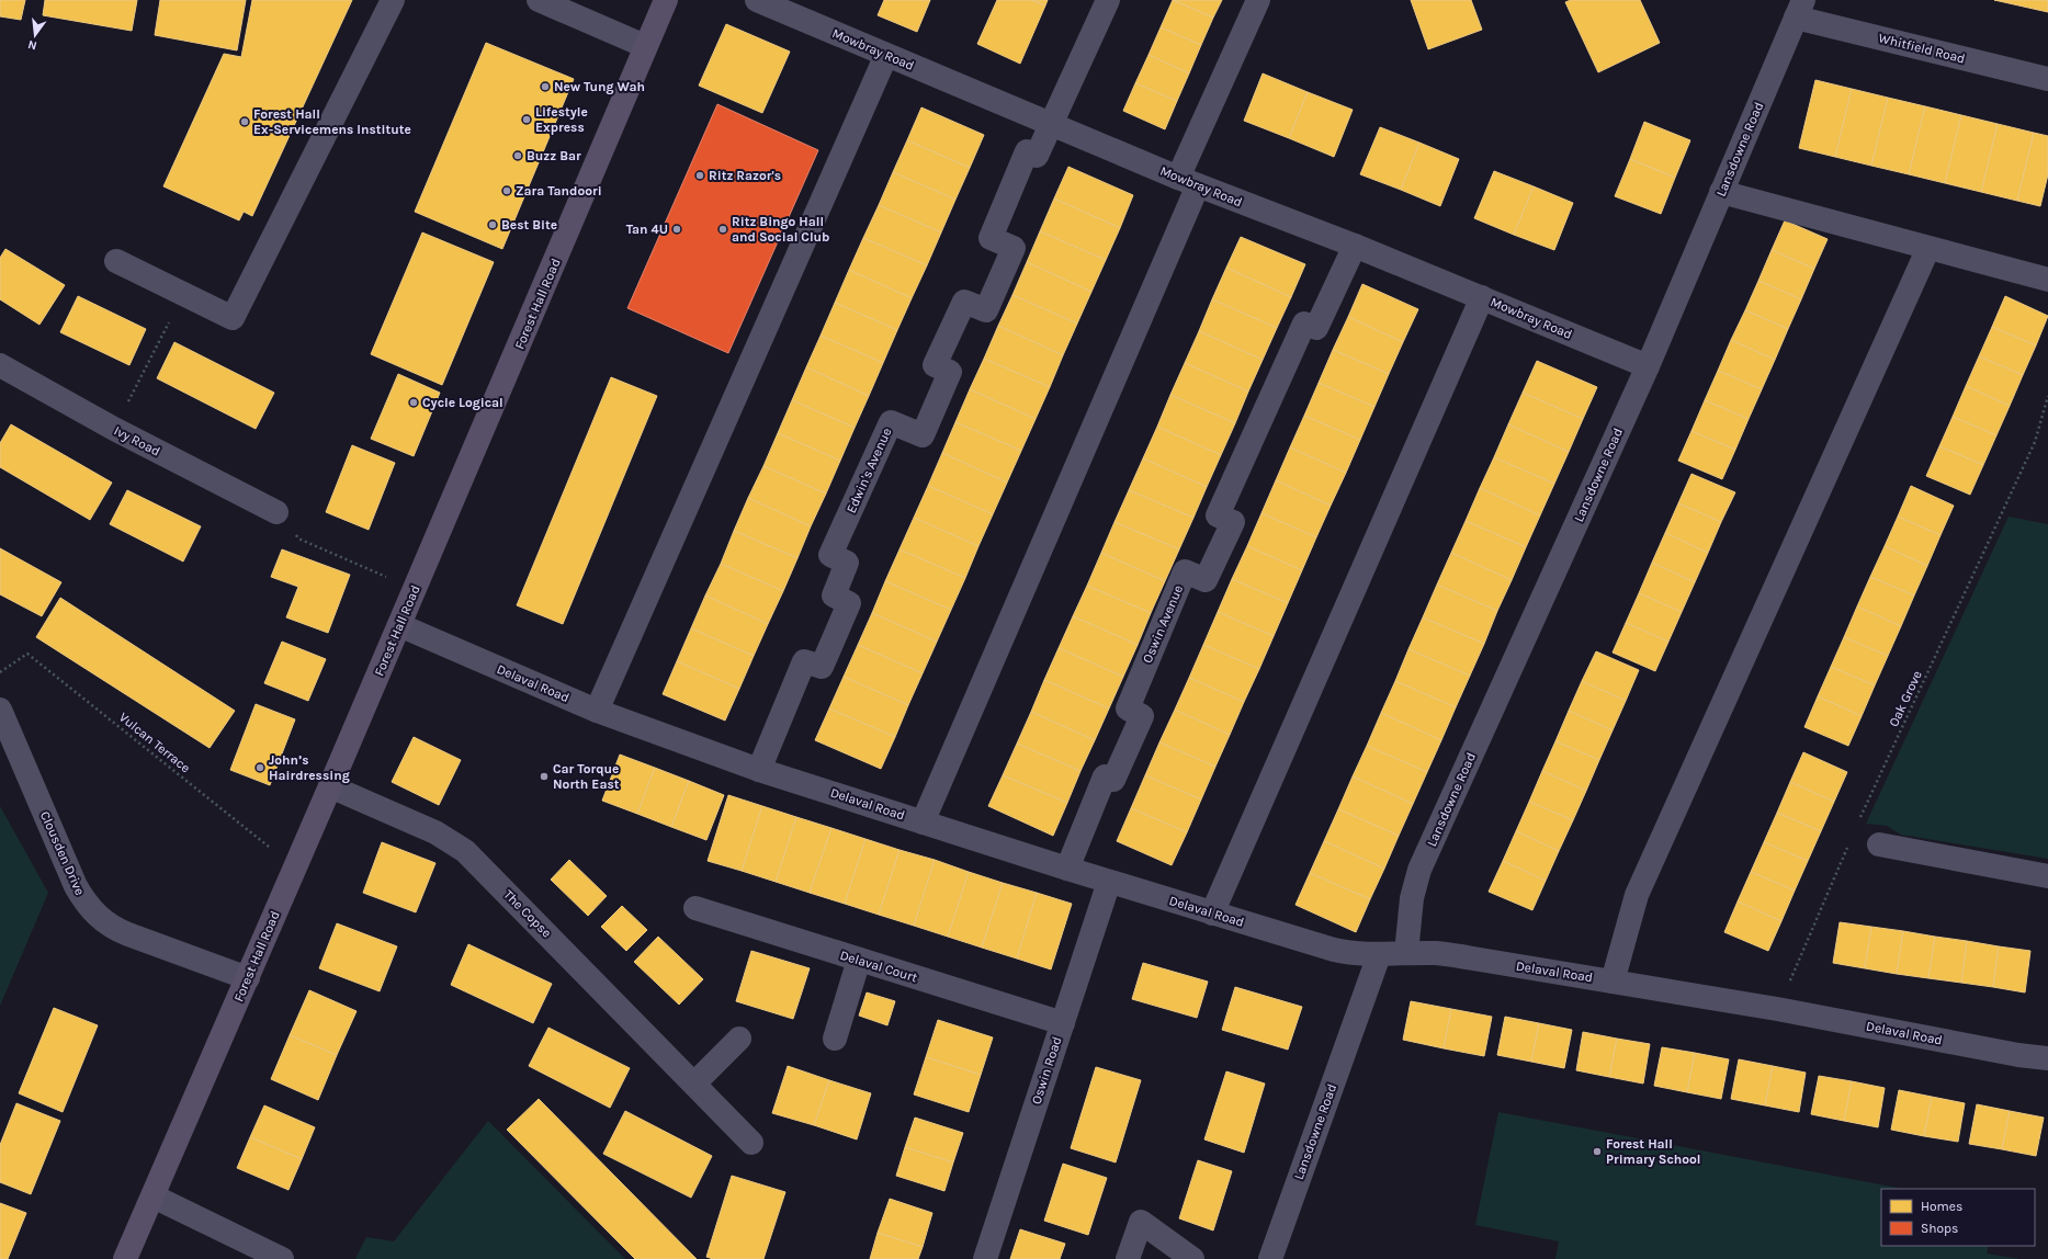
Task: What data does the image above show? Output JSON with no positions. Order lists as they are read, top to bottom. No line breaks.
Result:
{"streets":{"main road":["Forest Hall Road"],"street":["Whitfield Road","Mowbray Road","Lansdowne Road","Ivy Road","Edwin's Avenue","Oswin Avenue","Delaval Road","Clousden Drive","The Copse","Delaval Court","Oswin Road"],"path":["Oak Grove","Vulcan Terrace"]},"crossings":[["Whitfield Road","Lansdowne Road"],["Mowbray Road","Lansdowne Road"],["Mowbray Road","Edwin's Avenue"],["Mowbray Road","Oswin Avenue"],["Lansdowne Road","Delaval Road"],["Forest Hall Road","Delaval Road"],["Forest Hall Road","Vulcan Terrace"],["Forest Hall Road","Clousden Drive"],["Forest Hall Road","The Copse"],["Edwin's Avenue","Delaval Road"],["Oswin Avenue","Delaval Road"],["Delaval Road","Oswin Road"],["Delaval Court","Oswin Road"]],"places":["New Tung Wah","Lifestyle Express","Forest Hall Ex-Servicemens Institute","Buzz Bar","Ritz Razor's","Zara Tandoori","Best Bite","Tan 4U","Ritz Bingo Hall and Social Club","Cycle Logical","John’s Hairdressing","Car Torque North East","Forest Hall Primary School"],"legend":["Homes","Shops"],"north":"bottom"}
